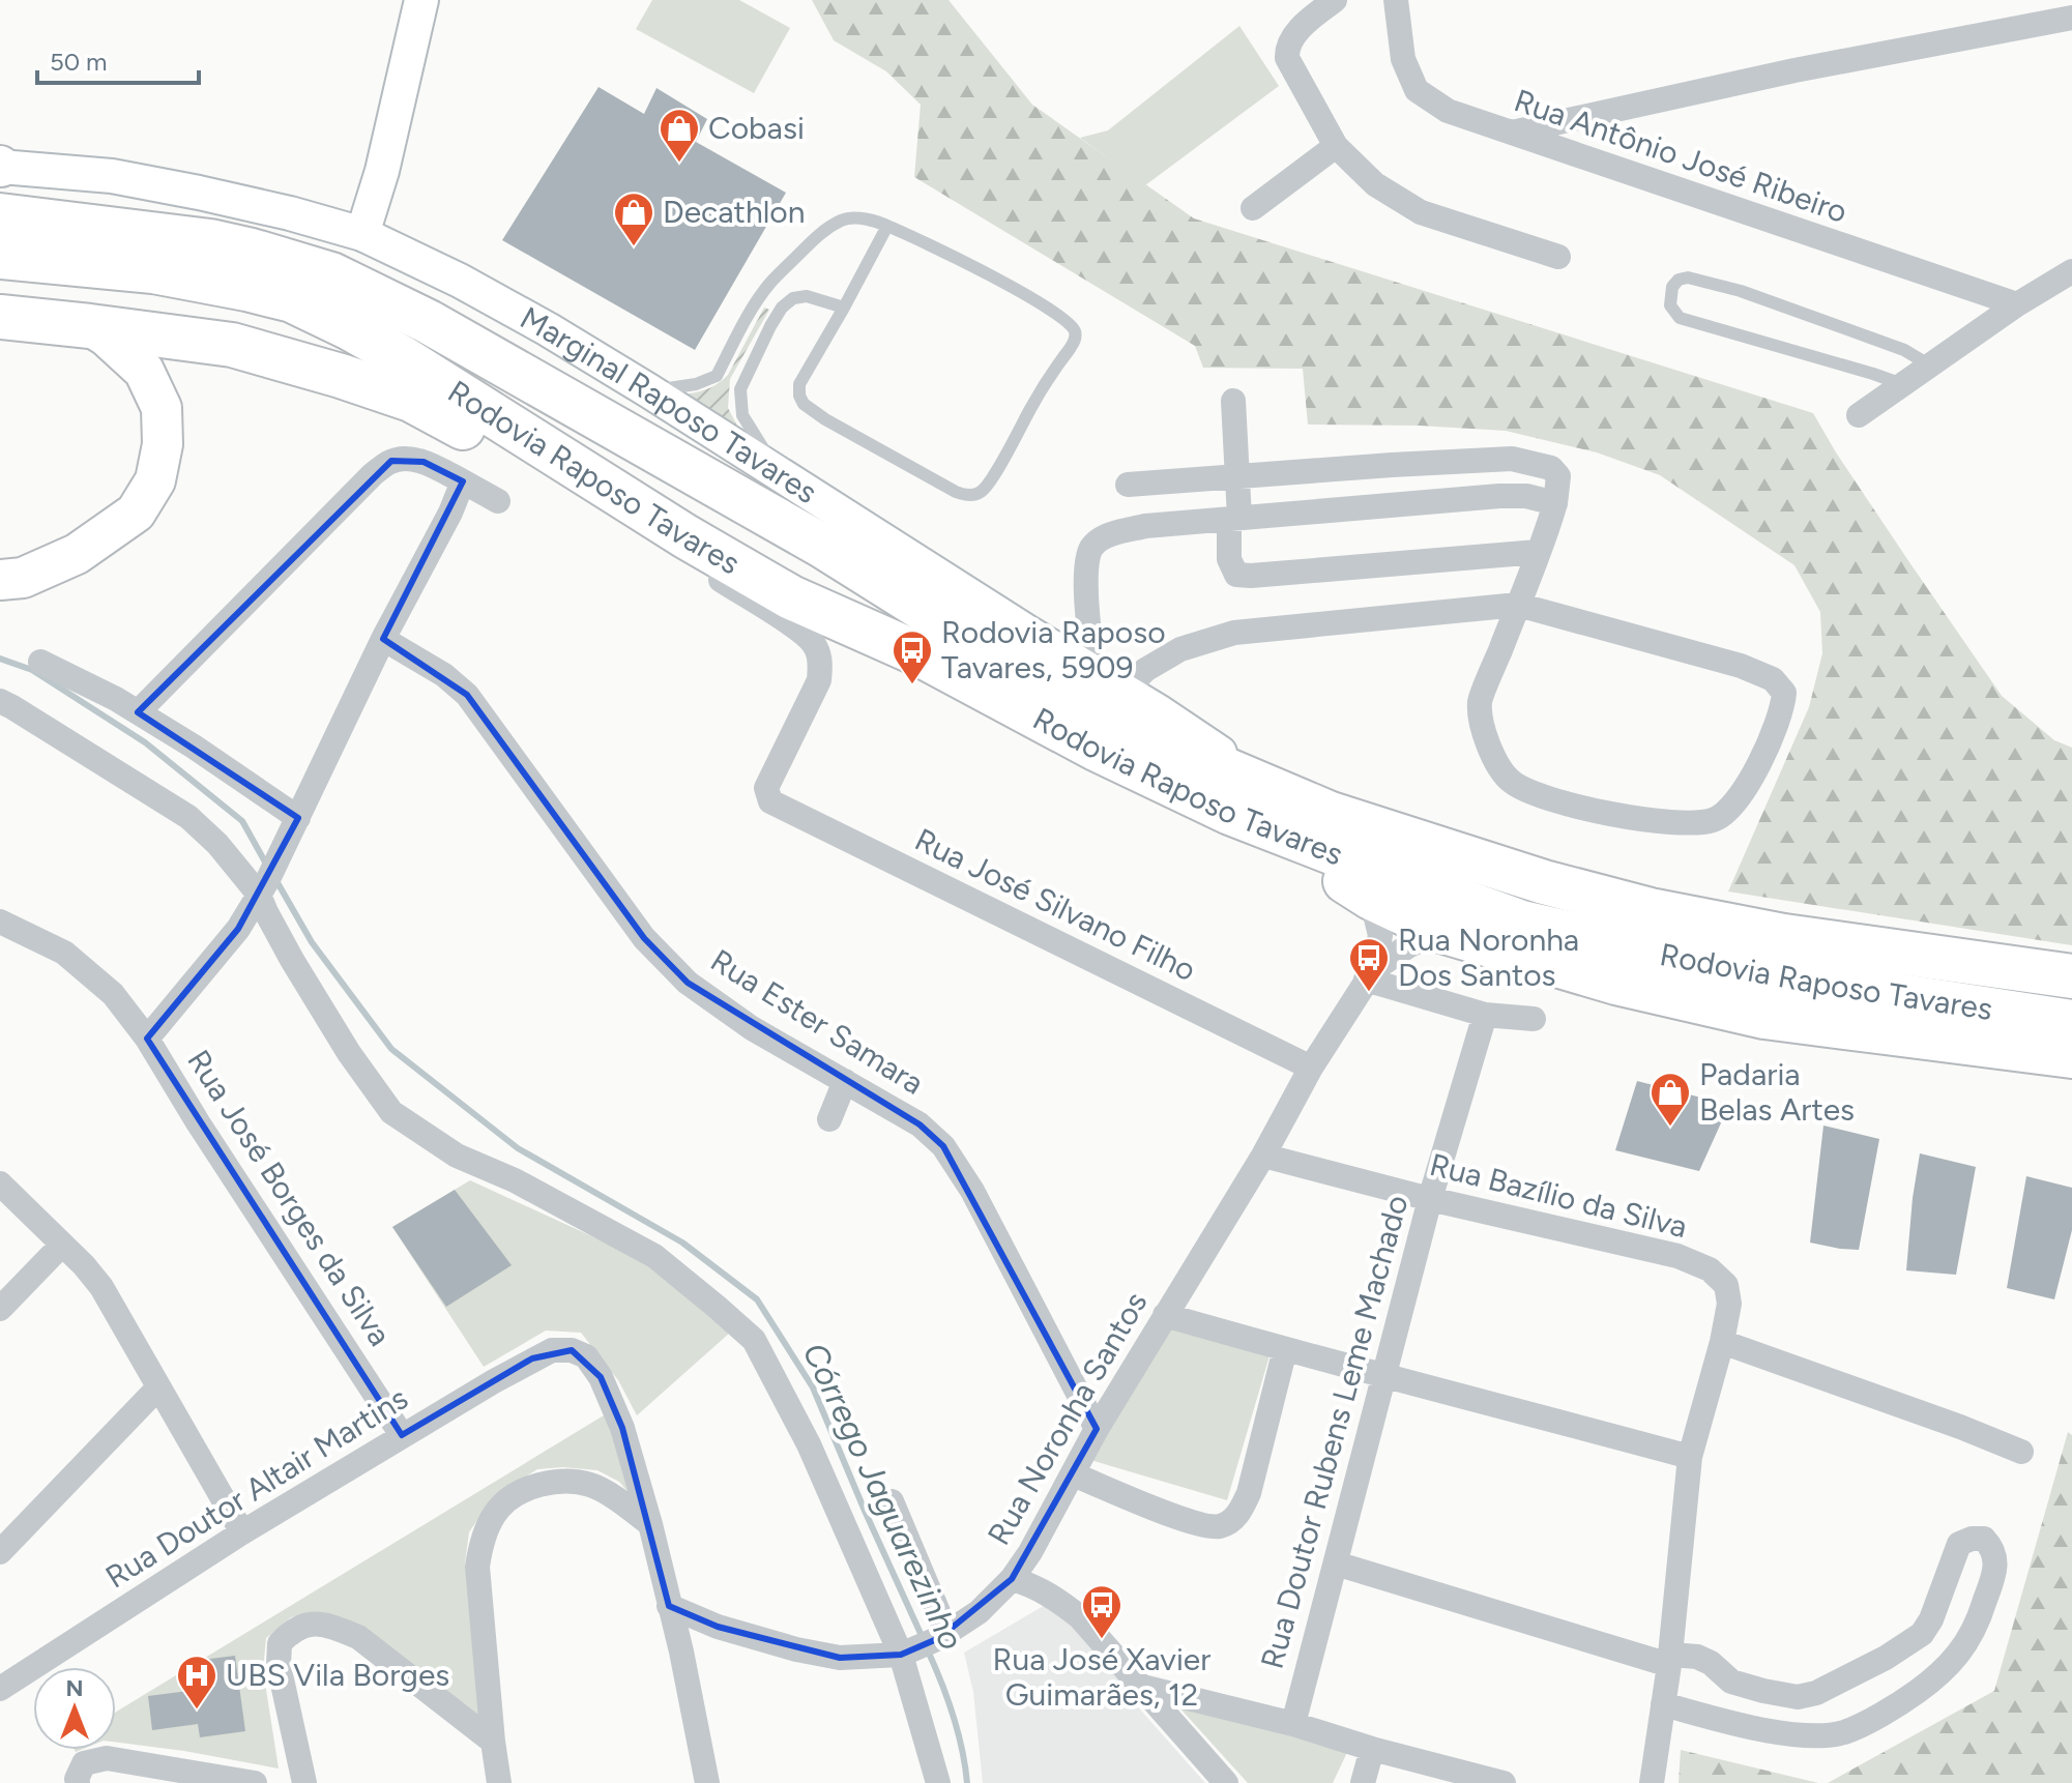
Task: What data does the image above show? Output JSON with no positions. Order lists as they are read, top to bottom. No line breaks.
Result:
{"streets":{"highway":["Rodovia Raposo Tavares"],"main road":["Marginal Raposo Tavares"],"street":["Rua Antônio José Ribeiro","Rua José Silvano Filho","Rua Ester Samara","Rua Bazílio da Silva","Rua José Borges da Silva","Rua Noronha Santos","Rua Doutor Rubens Leme Machado","Rua Doutor Altair Martins"]},"crossings":[["Marginal Raposo Tavares","Rodovia Raposo Tavares"],["Rodovia Raposo Tavares","Rua José Silvano Filho"],["Rua José Silvano Filho","Rua Noronha Santos"],["Rua Ester Samara","Rua Noronha Santos"],["Rua Bazílio da Silva","Rua Noronha Santos"],["Rua Bazílio da Silva","Rua Doutor Rubens Leme Machado"],["Rua José Borges da Silva","Rua Doutor Altair Martins"]],"water":["Córrego Jaguarezinho"],"places":{"shop":["Cobasi","Decathlon","Padaria Belas Artes"],"bus stop":["Rodovia Raposo Tavares, 5909","Rua Noronha Dos Santos","Rua José Xavier Guimarães, 12"],"hospital":["UBS Vila Borges"]},"scale_bar":"50 m","north":"top"}
